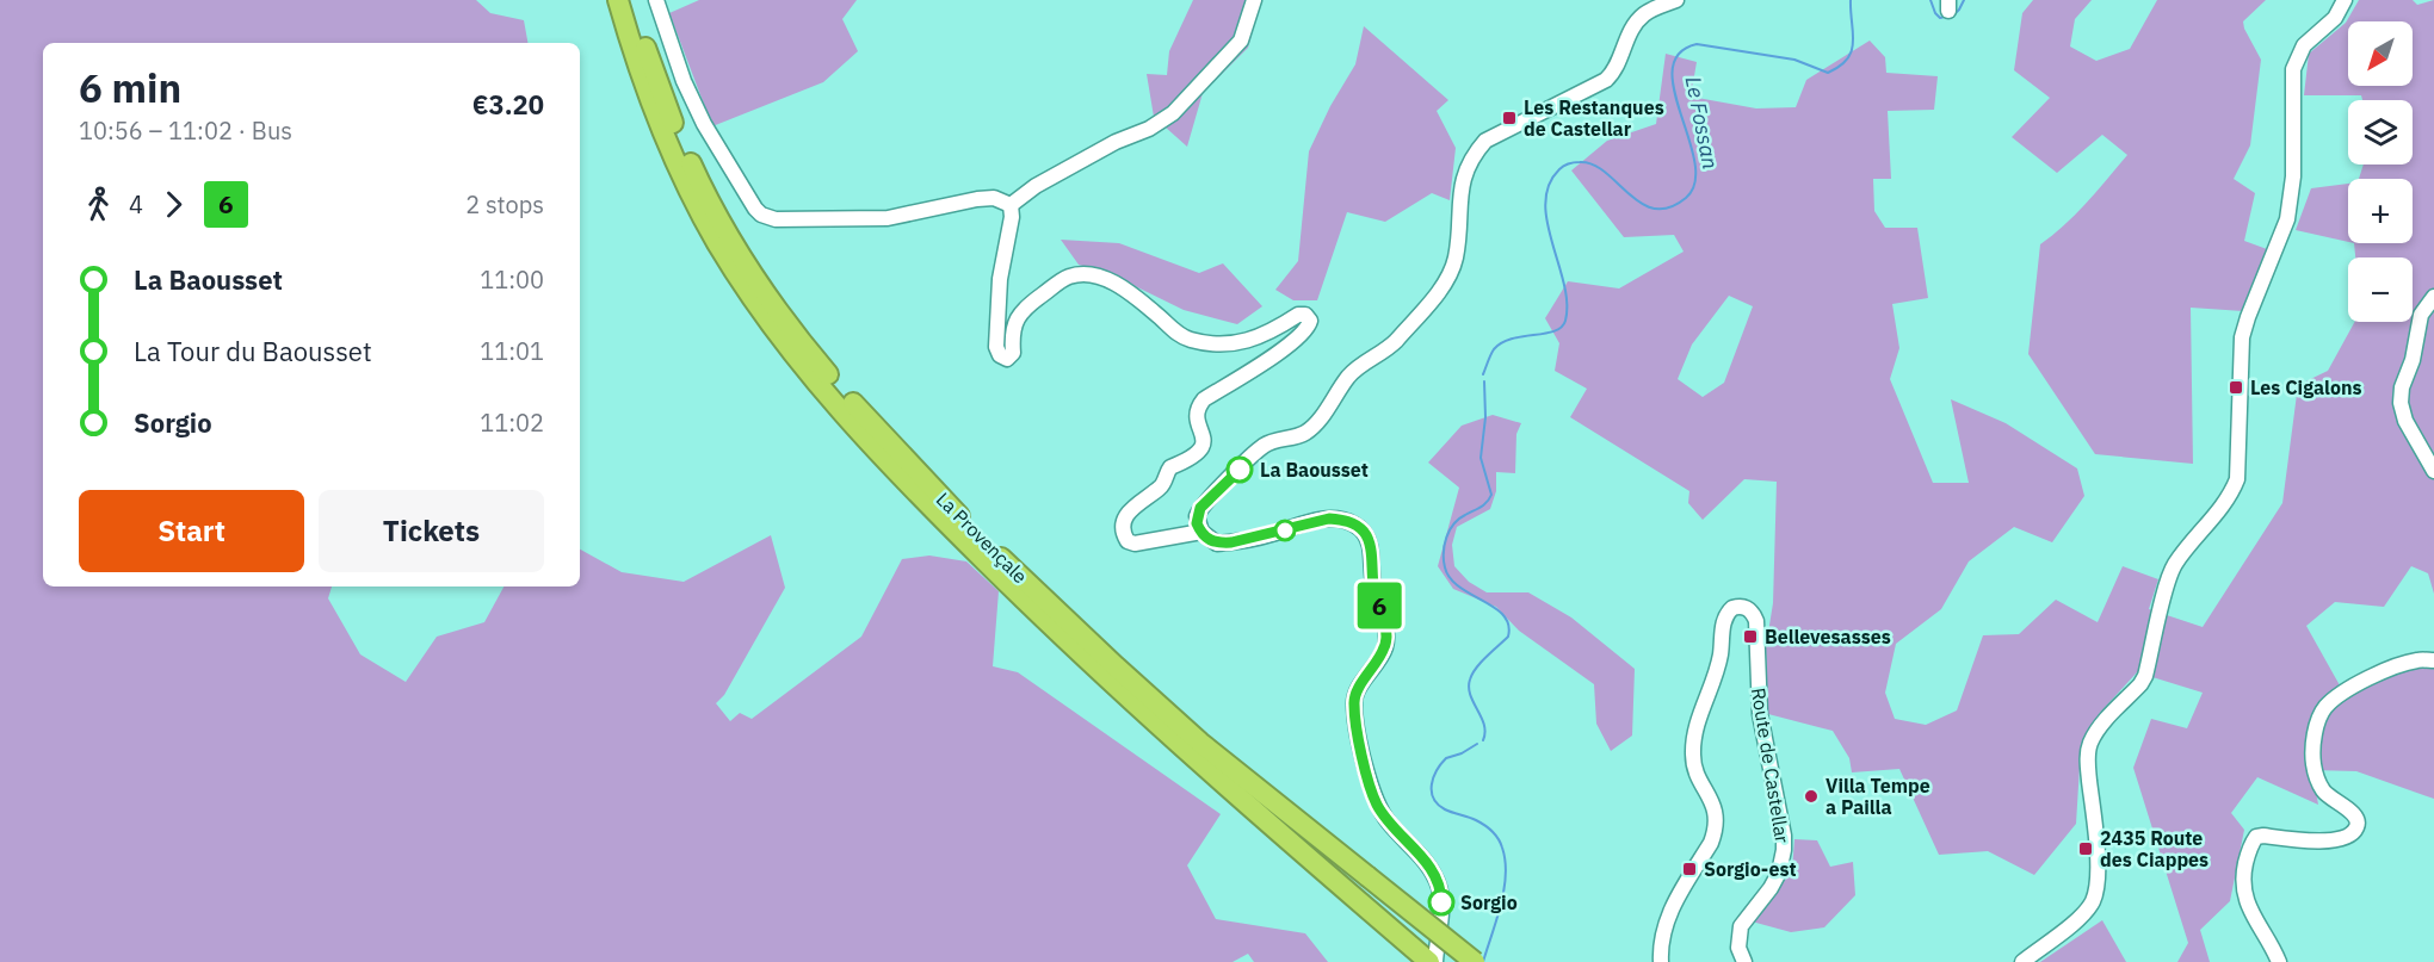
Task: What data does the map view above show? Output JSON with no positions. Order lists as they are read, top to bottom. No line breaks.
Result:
{"streets":{"highway":["La Provençale"],"street":["Route de Castellar"]},"water":["Le Fossan"],"places":{"transit":["Les Restanques de Castellar","Les Cigalons","Bellevesasses","2435 Route des Ciappes","Sorgio-est"],"other":["La Baousset","Villa Tempe a Pailla","Sorgio"]},"lines":["bus line 6"],"north":"bottom left","page":{"on_map":"6","map_buttons":["+","−"],"heading":["6 min","10:56 – 11:02 · Bus","€3.20"],"legs":["4","6","2 stops"],"list":[{"name":"La Baousset","value":"11:00"},{"name":"La Tour du Baousset","value":"11:01"},{"name":"Sorgio","value":"11:02"}],"buttons":["Start","Tickets"]}}
